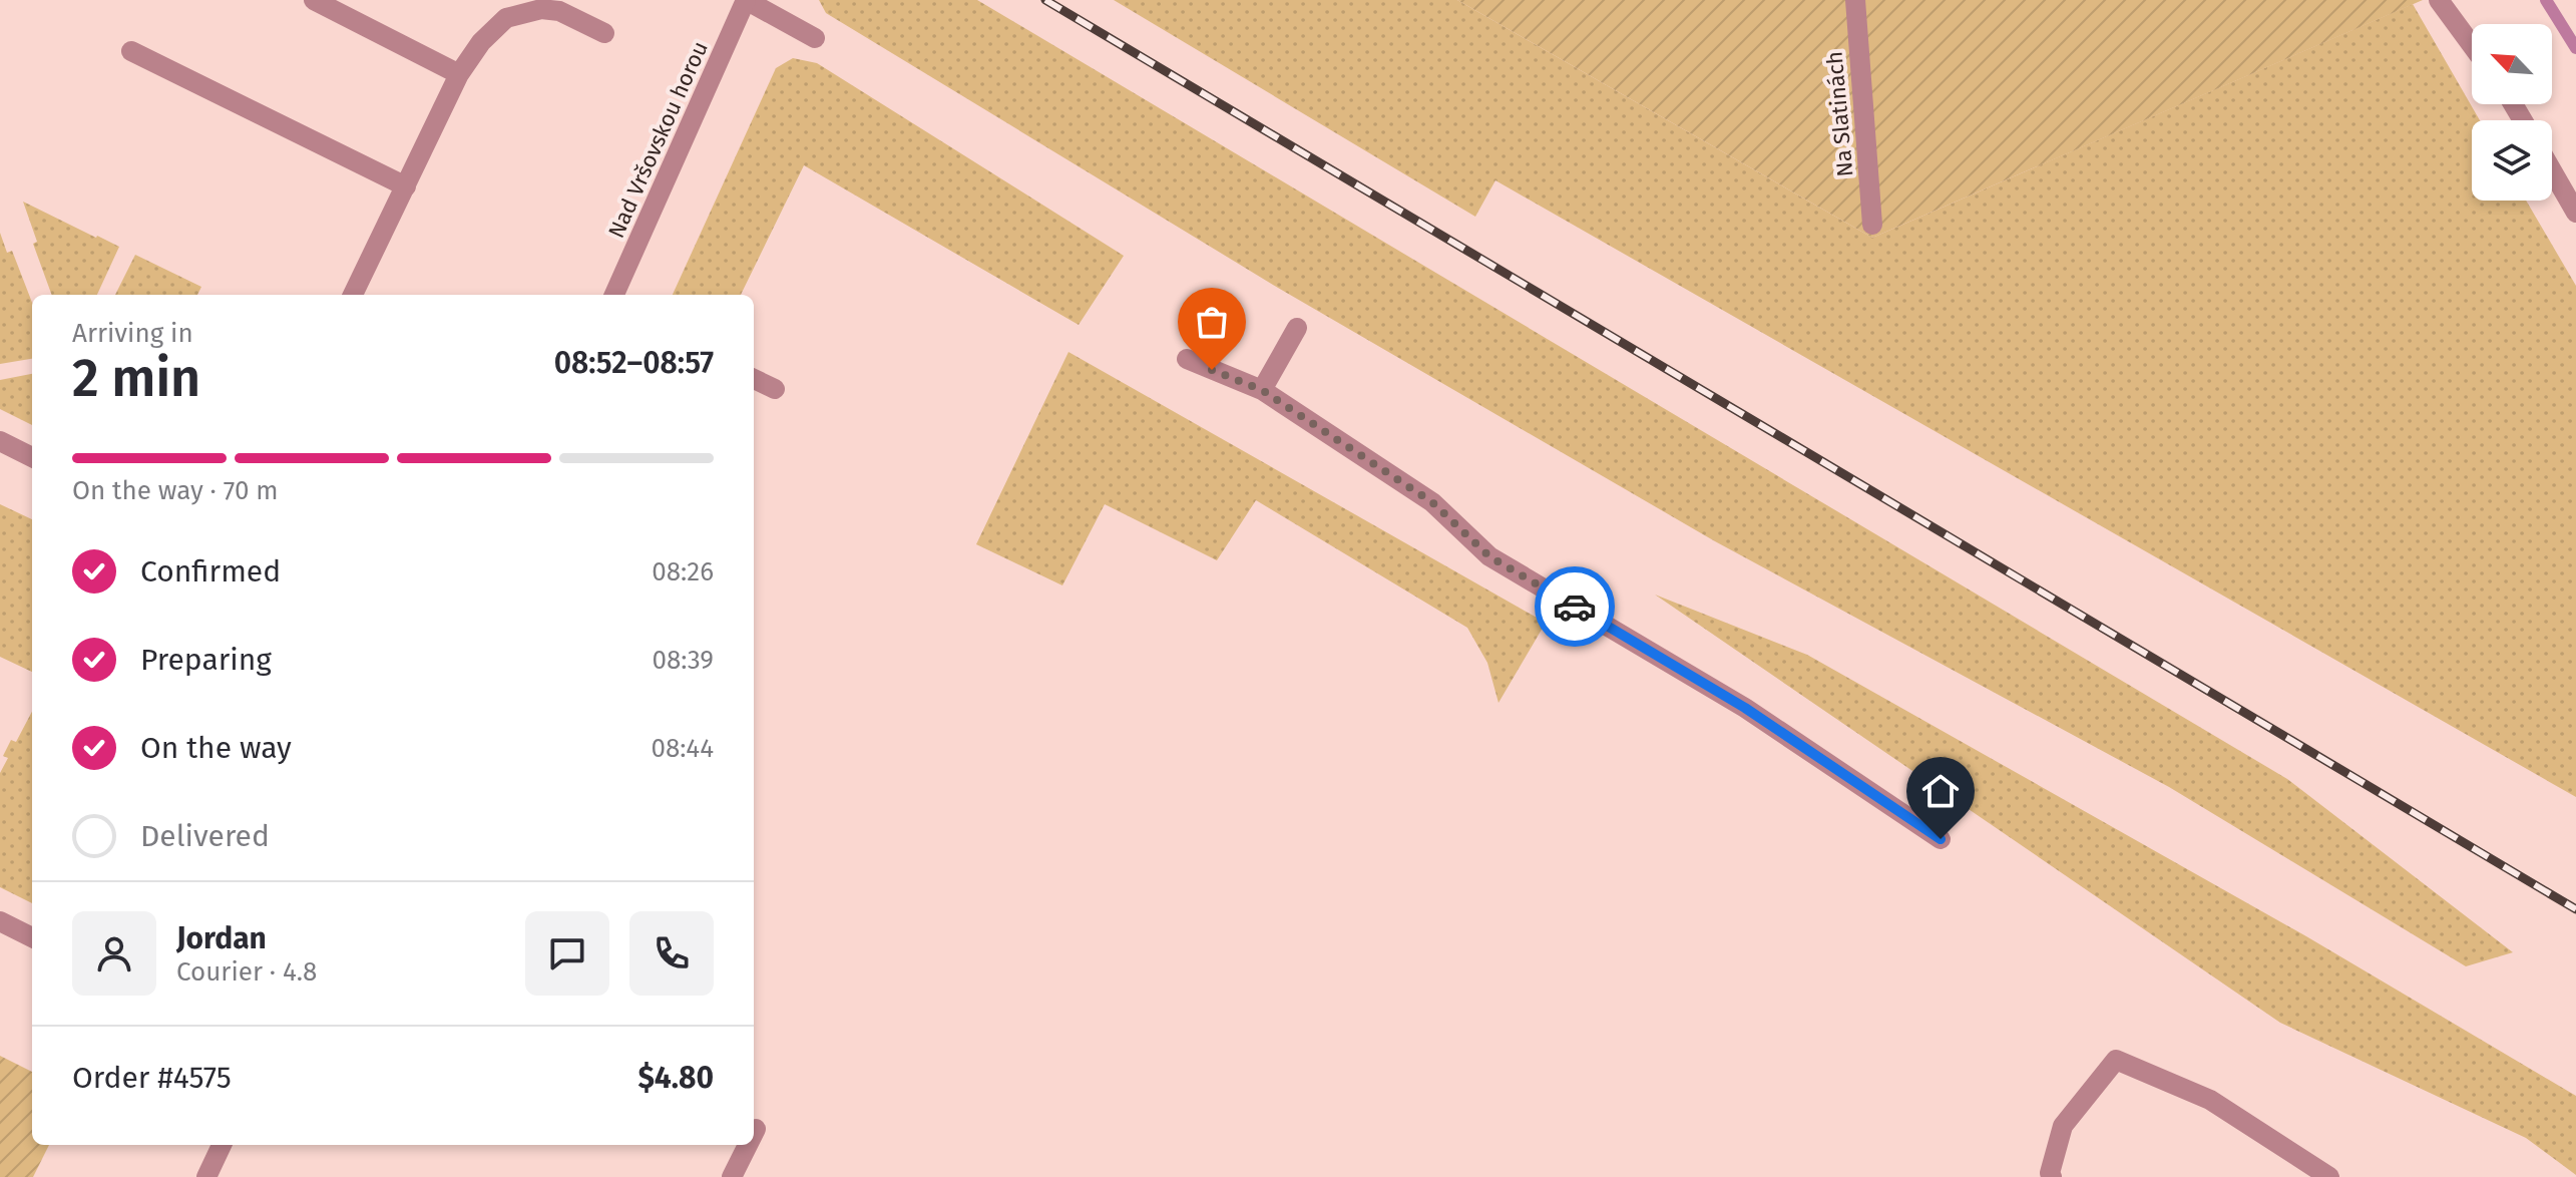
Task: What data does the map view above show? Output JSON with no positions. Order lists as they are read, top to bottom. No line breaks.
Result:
{"streets":{"street":["Na Slatinách","Nad Vršovskou horou"]},"north":"top left","page":{"heading":["2 min","Arriving in","08:52–08:57"],"panel":["Jordan","Courier · 4.8","Order #4575","$4.80"],"bar":"On the way · 70 m","list":[["Confirmed","08:26"],["Preparing","08:39"],["On the way","08:44"],"Delivered"]}}
